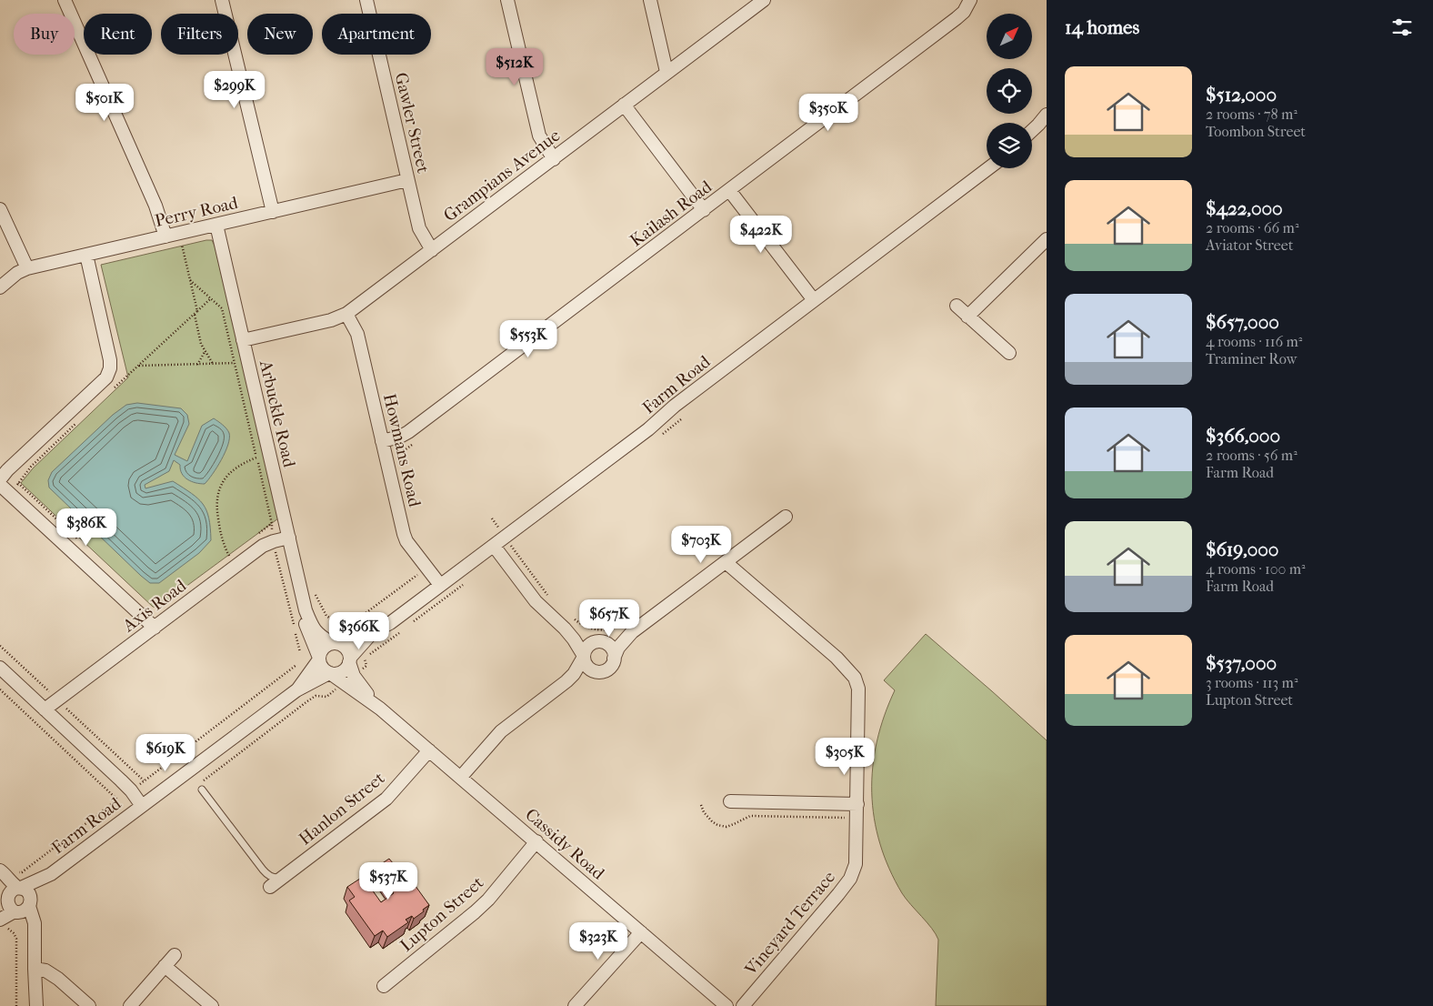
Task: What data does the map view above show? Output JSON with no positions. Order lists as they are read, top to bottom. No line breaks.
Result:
{"streets":{"street":["Gawler Street","Grampians Avenue","Perry Road","Kailash Road","Farm Road","Arbuckle Road","Howmans Road","Axis Road","Hanlon Street","Cassidy Road","Lupton Street","Vineyard Terrace"]},"crossings":[["Gawler Street","Grampians Avenue"],["Gawler Street","Perry Road"],["Grampians Avenue","Arbuckle Road"],["Grampians Avenue","Howmans Road"],["Perry Road","Arbuckle Road"],["Kailash Road","Howmans Road"],["Farm Road","Arbuckle Road"],["Farm Road","Howmans Road"],["Farm Road","Cassidy Road"],["Arbuckle Road","Axis Road"],["Arbuckle Road","Cassidy Road"],["Hanlon Street","Cassidy Road"],["Cassidy Road","Lupton Street"]],"north":"top right","page":{"heading":"14 homes","chip":["Buy","Rent","Filters","New","Apartment"],"price":["$512K","$299K","$501K","$350K","$422K","$553K","$386K","$703K","$657K","$366K","$619K","$305K","$537K","$323K"],"list":[{"name":"$512,000","note":"2 rooms · 78 m² · Toombon Street"},{"name":"$422,000","note":"2 rooms · 66 m² · Aviator Street"},{"name":"$657,000","note":"4 rooms · 116 m² · Traminer Row"},{"name":"$366,000","note":"2 rooms · 56 m² · Farm Road"},{"name":"$619,000","note":"4 rooms · 100 m² · Farm Road"},{"name":"$537,000","note":"3 rooms · 113 m² · Lupton Street"}]}}
